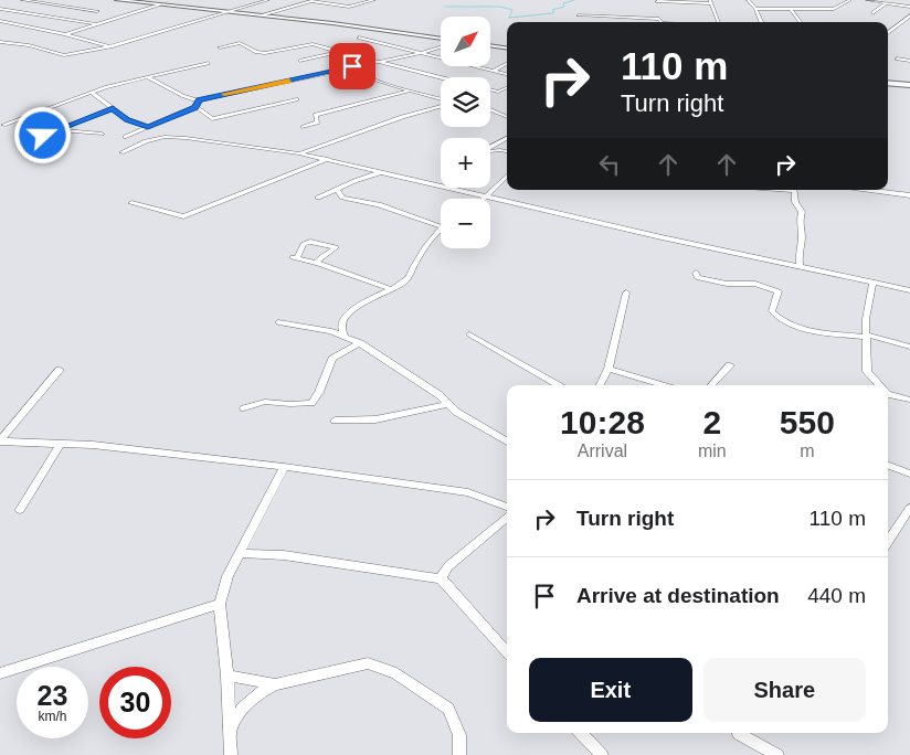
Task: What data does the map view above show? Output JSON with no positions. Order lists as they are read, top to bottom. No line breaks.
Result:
{"north":"top right","page":{"map_buttons":["+","−"],"turn":["110 m","Turn right"],"eta":["10:28","Arrival","2","min","550","m"],"list":[{"name":"Turn right","value":"110 m"},{"name":"Arrive at destination","value":"440 m"}],"buttons":["Exit","Share"],"speed":"23 km/h","limit":"30"}}
